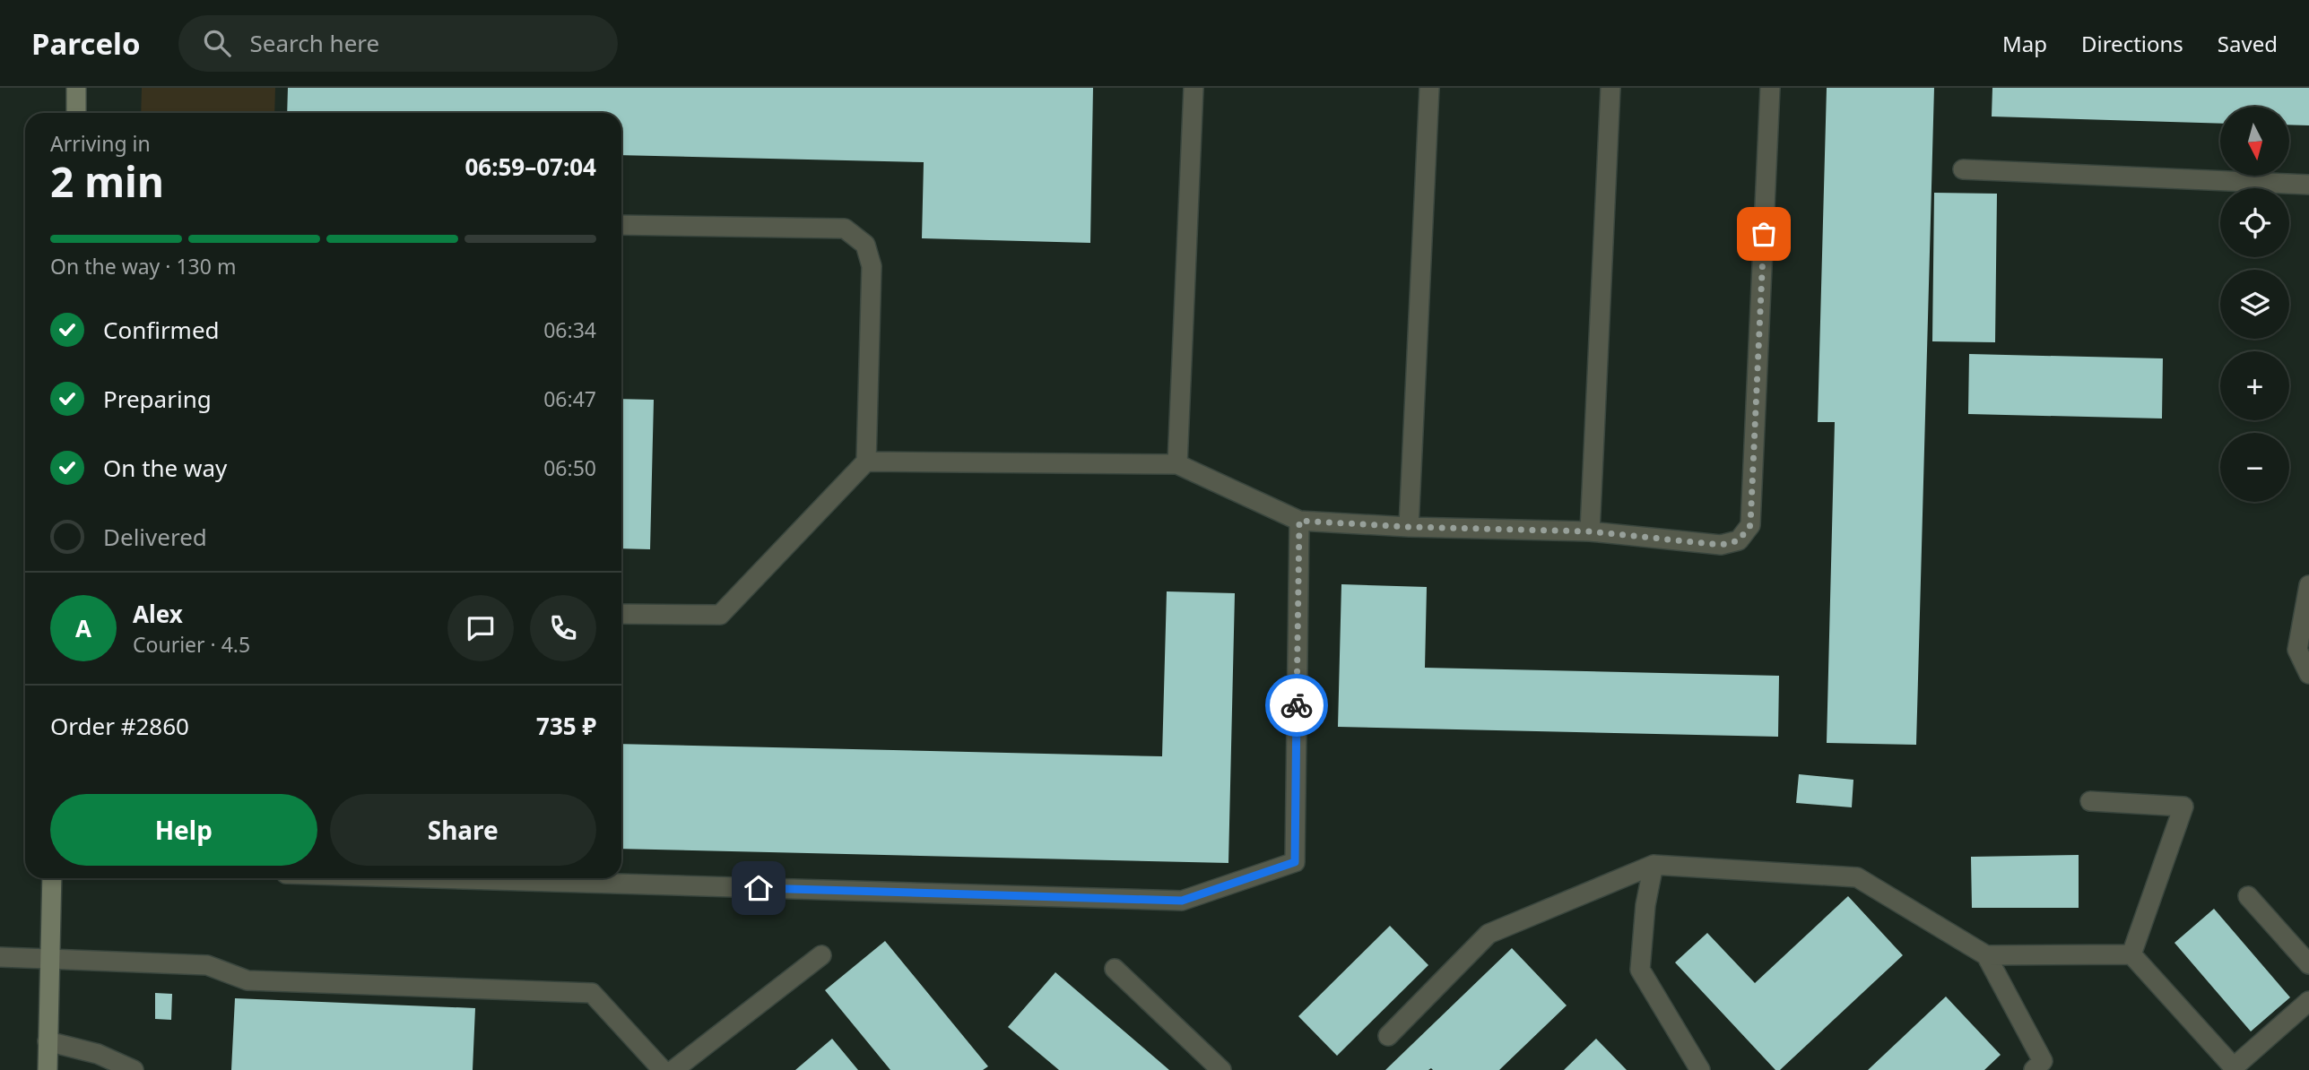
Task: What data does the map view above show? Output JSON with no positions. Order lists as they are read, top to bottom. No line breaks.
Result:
{"north":"bottom","page":{"header":"Parcelo","search":"Search here","nav":["Map","Directions","Saved"],"map_buttons":["+","−"],"heading":["2 min","Arriving in","06:59–07:04"],"panel":["Alex","Courier · 4.5","Order #2860","735 ₽"],"bar":"On the way · 130 m","list":[["Confirmed","06:34"],["Preparing","06:47"],["On the way","06:50"],"Delivered"],"round":"A","buttons":["Help","Share"]}}
